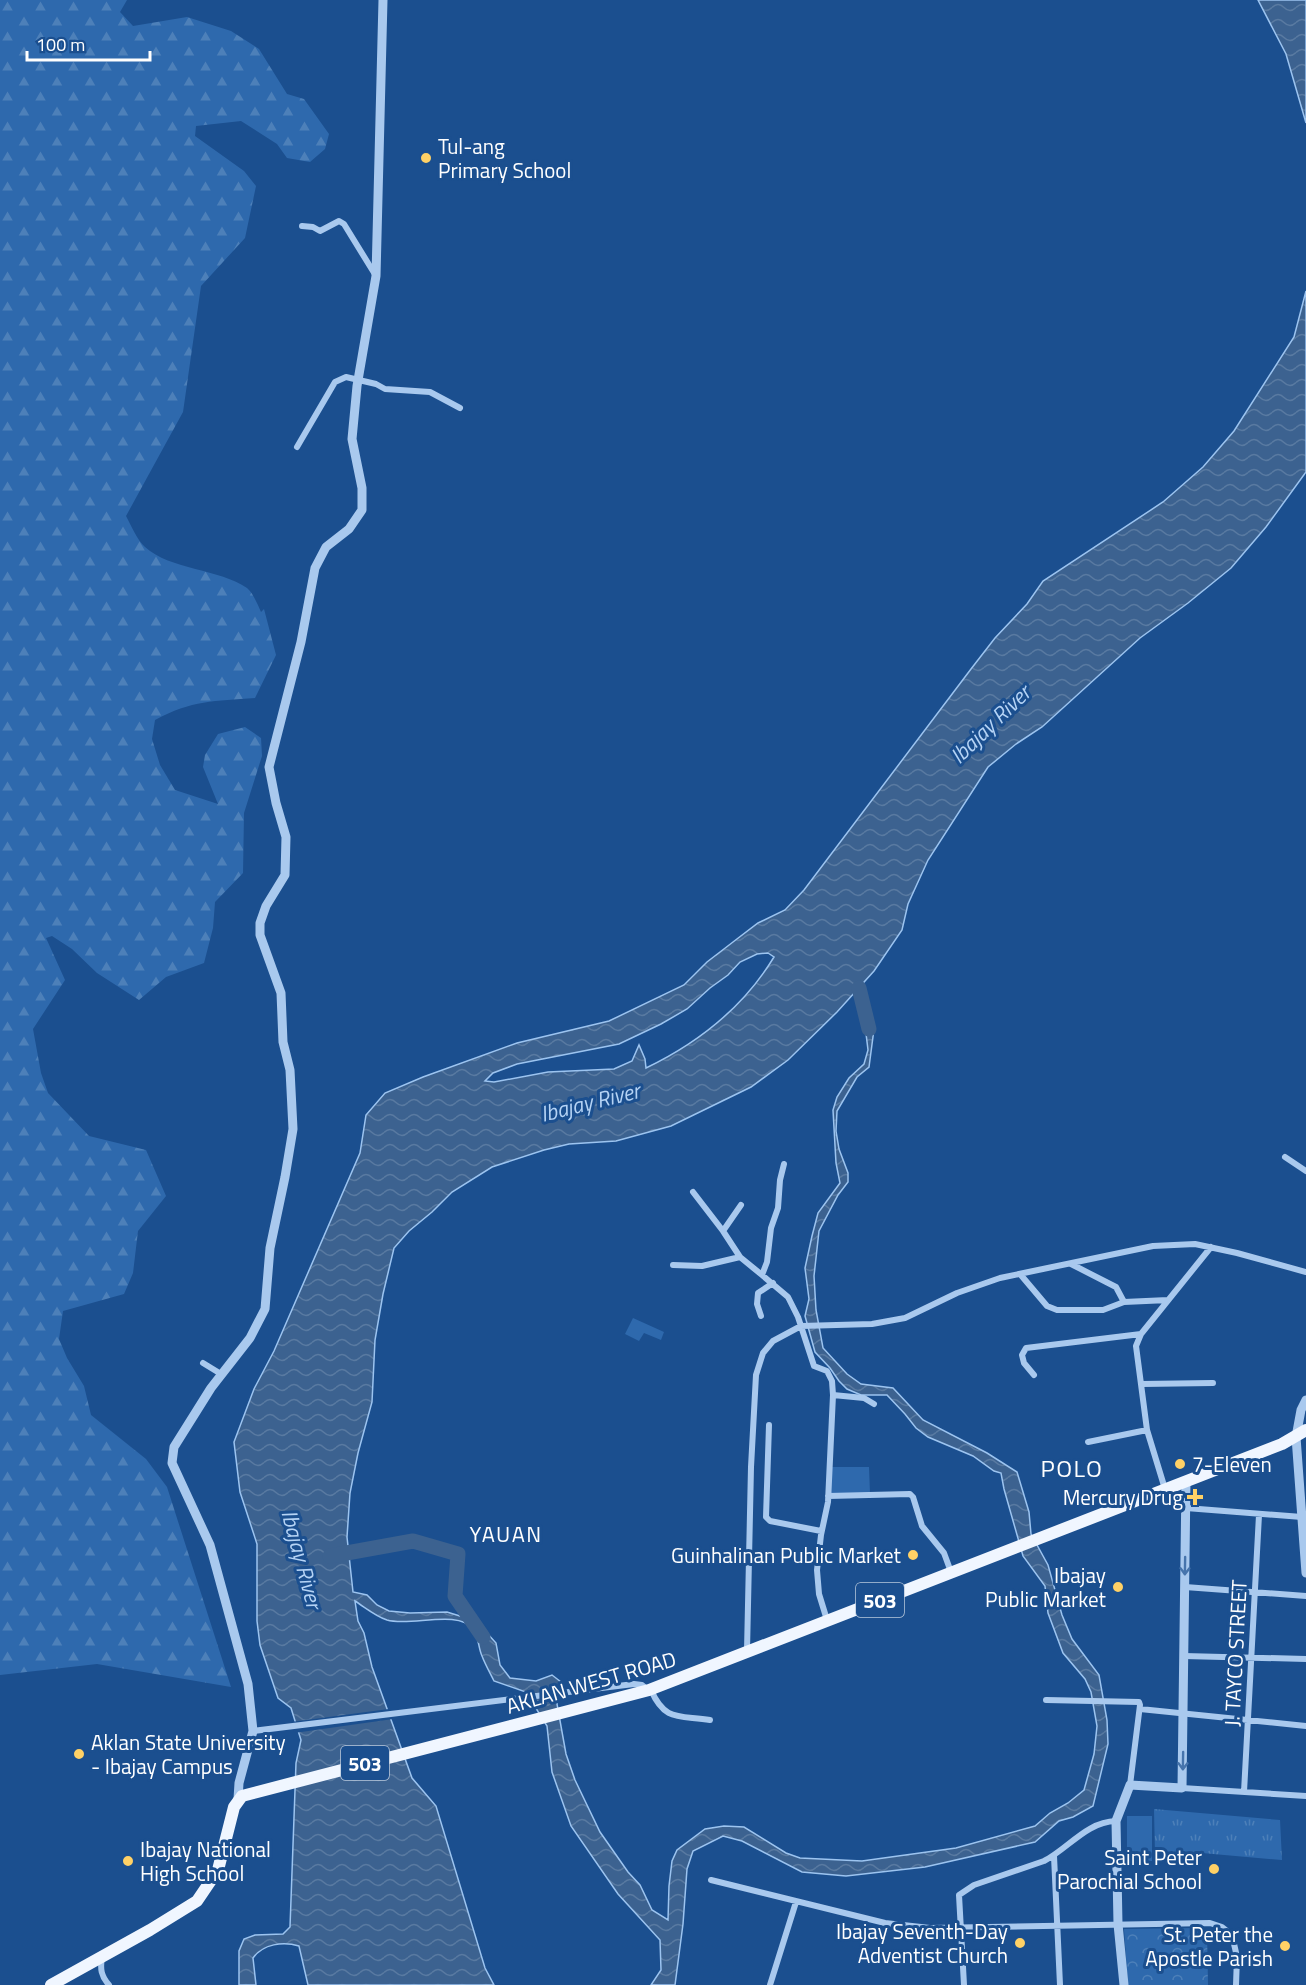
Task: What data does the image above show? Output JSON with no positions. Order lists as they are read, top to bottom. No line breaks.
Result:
{"streets":{"main road":["503","AKLAN WEST ROAD"],"street":["J. TAYCO STREET"]},"districts":["POLO","YAUAN"],"water":["Ibajay River"],"places":{"other":["Tul-ang Primary School","7-Eleven","Guinhalinan Public Market","Ibajay Public Market","Aklan State University - Ibajay Campus","Ibajay National High School","Saint Peter Parochial School","Ibajay Seventh-Day Adventist Church","St. Peter the Apostle Parish"],"health":["Mercury Drug"]},"scale_bar":"100 m"}
